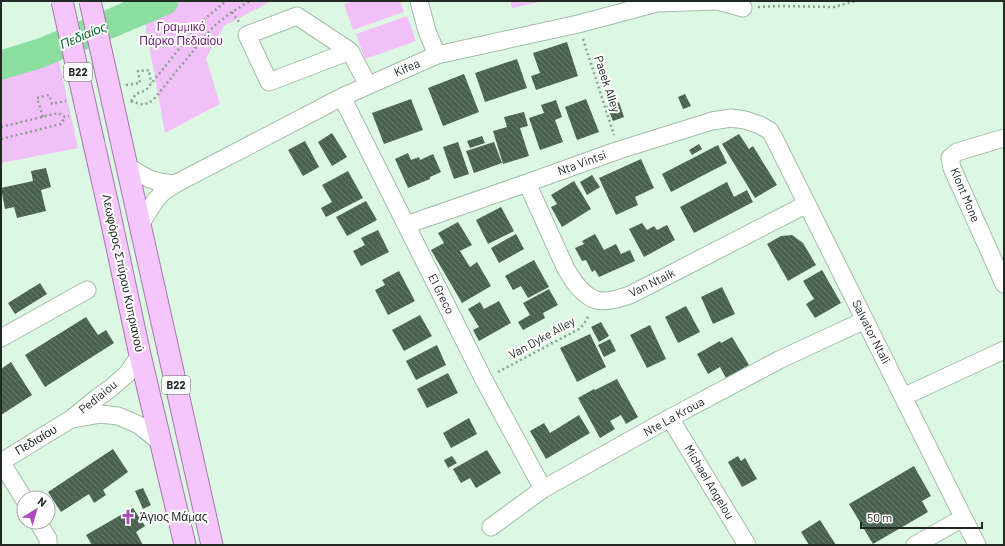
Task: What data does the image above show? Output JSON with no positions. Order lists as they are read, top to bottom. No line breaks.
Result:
{"streets":{"main road":["B22","Λεωφόρος Σπύρου Κυπριανού"],"street":["Kifea","Nta Vintsi","Klont Mone","Van Ntaik","El Greco","Salvator Ntali","Pediaiou","Nte La Kroua","Πεδιαίου","Michael Angelou"],"path":["Paeek Alley","Van Dyke Alley"]},"crossings":[["Kifea","B22"],["Kifea","Paeek Alley"],["Kifea","El Greco"],["Paeek Alley","Nta Vintsi"],["Nta Vintsi","El Greco"],["Nta Vintsi","Salvator Ntali"],["Λεωφόρος Σπύρου Κυπριανού","Pediaiou"],["Van Ntaik","Salvator Ntali"],["Van Ntaik","Van Dyke Alley"],["El Greco","Van Dyke Alley"],["El Greco","Nte La Kroua"],["Salvator Ntali","Nte La Kroua"],["Pediaiou","Πεδιαίου"],["Nte La Kroua","Michael Angelou"]],"water":["Πεδιαίος"],"parks":["Γραμμικό Πάρκο Πεδιαίου"],"places":{"church":["Άγιος Μάμας"]},"scale_bar":"50 m","north":"top right"}
